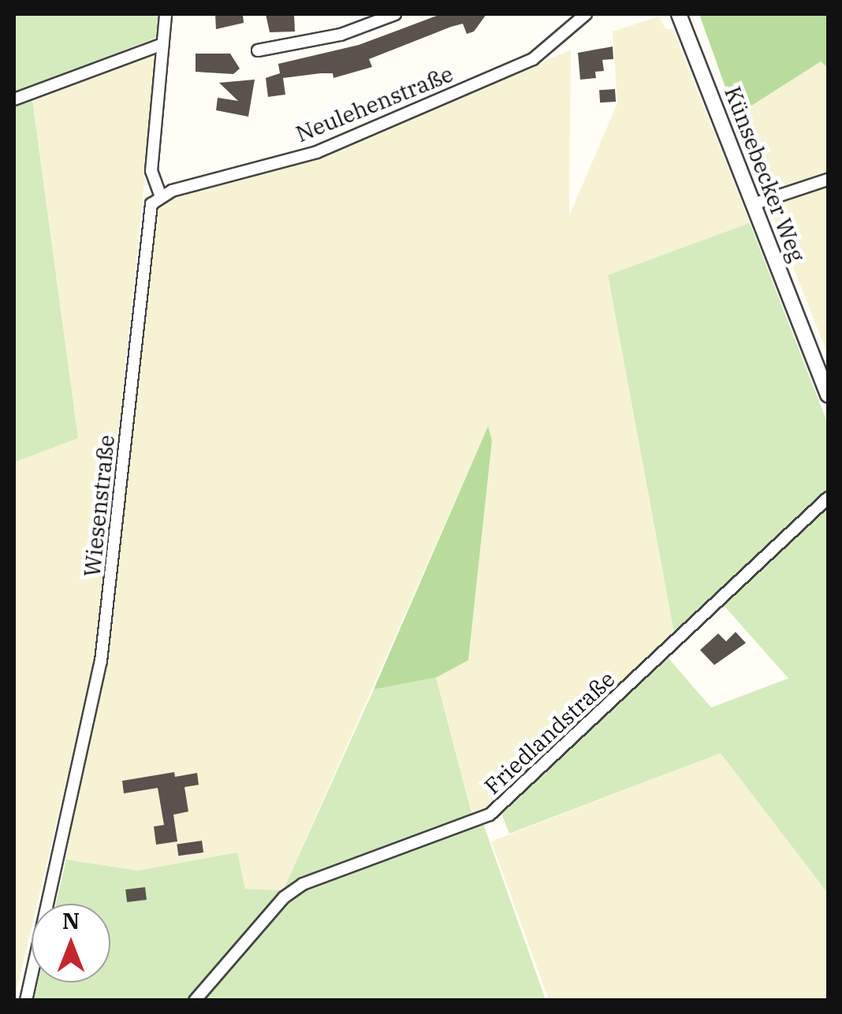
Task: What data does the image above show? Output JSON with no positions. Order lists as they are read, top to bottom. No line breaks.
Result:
{"streets":{"street":["Neulehenstraße","Künsebecker Weg","Wiesenstraße","Friedlandstraße"]},"crossings":[["Neulehenstraße","Wiesenstraße"]],"north":"top"}
